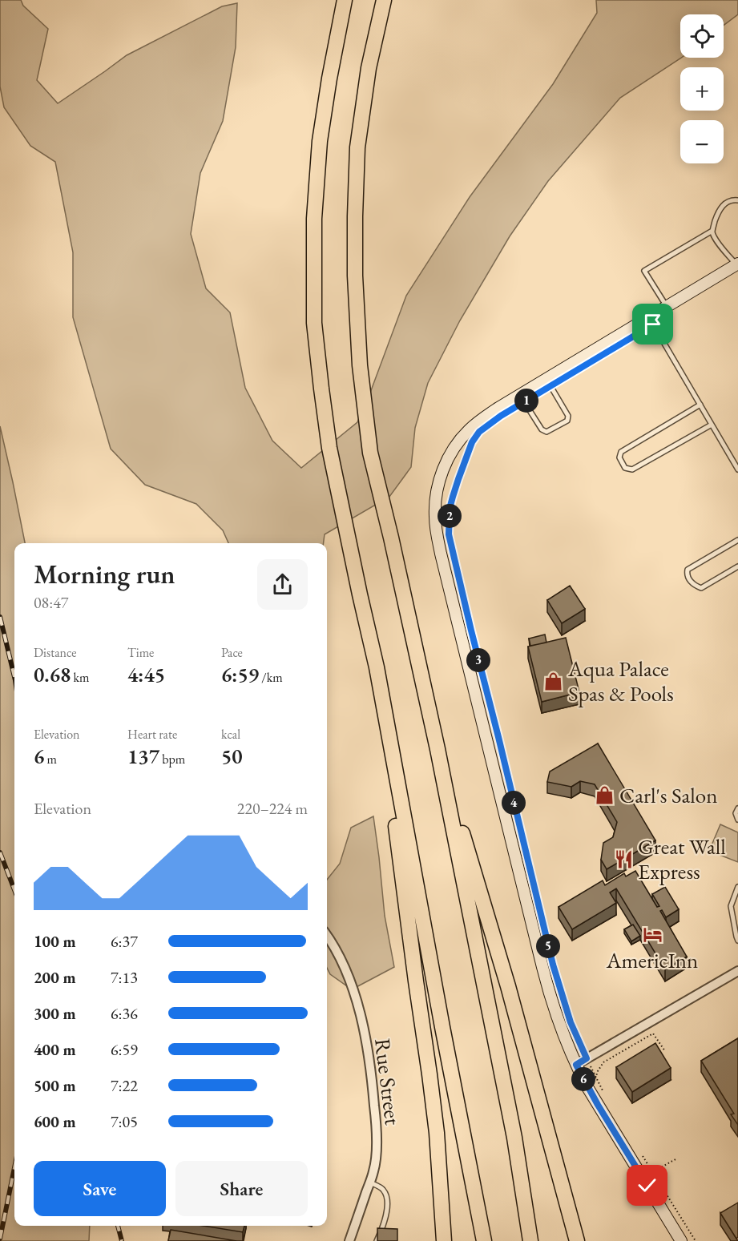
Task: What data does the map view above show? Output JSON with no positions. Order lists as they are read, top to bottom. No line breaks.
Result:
{"streets":{"street":["Rue Street"]},"places":{"shop":["Aqua Palace Spas & Pools","Carl's Salon"],"restaurant":["Great Wall Express"],"hotel":["AmericInn"]},"page":{"map_buttons":["+","−"],"pins":["1","2","3","4","5","6"],"heading":["Morning run","08:47"],"stats":[["Distance","0.68 km"],["Time","4:45"],["Pace","6:59 /km"],["Elevation","6 m"],["Heart rate","137 bpm"],["kcal","50"]],"chart":["Elevation","220–224 m"],"list":[{"name":"100 m","note":"6:37"},{"name":"200 m","note":"7:13"},{"name":"300 m","note":"6:36"},{"name":"400 m","note":"6:59"},{"name":"500 m","note":"7:22"},{"name":"600 m","note":"7:05"}],"buttons":["Save","Share"]}}
